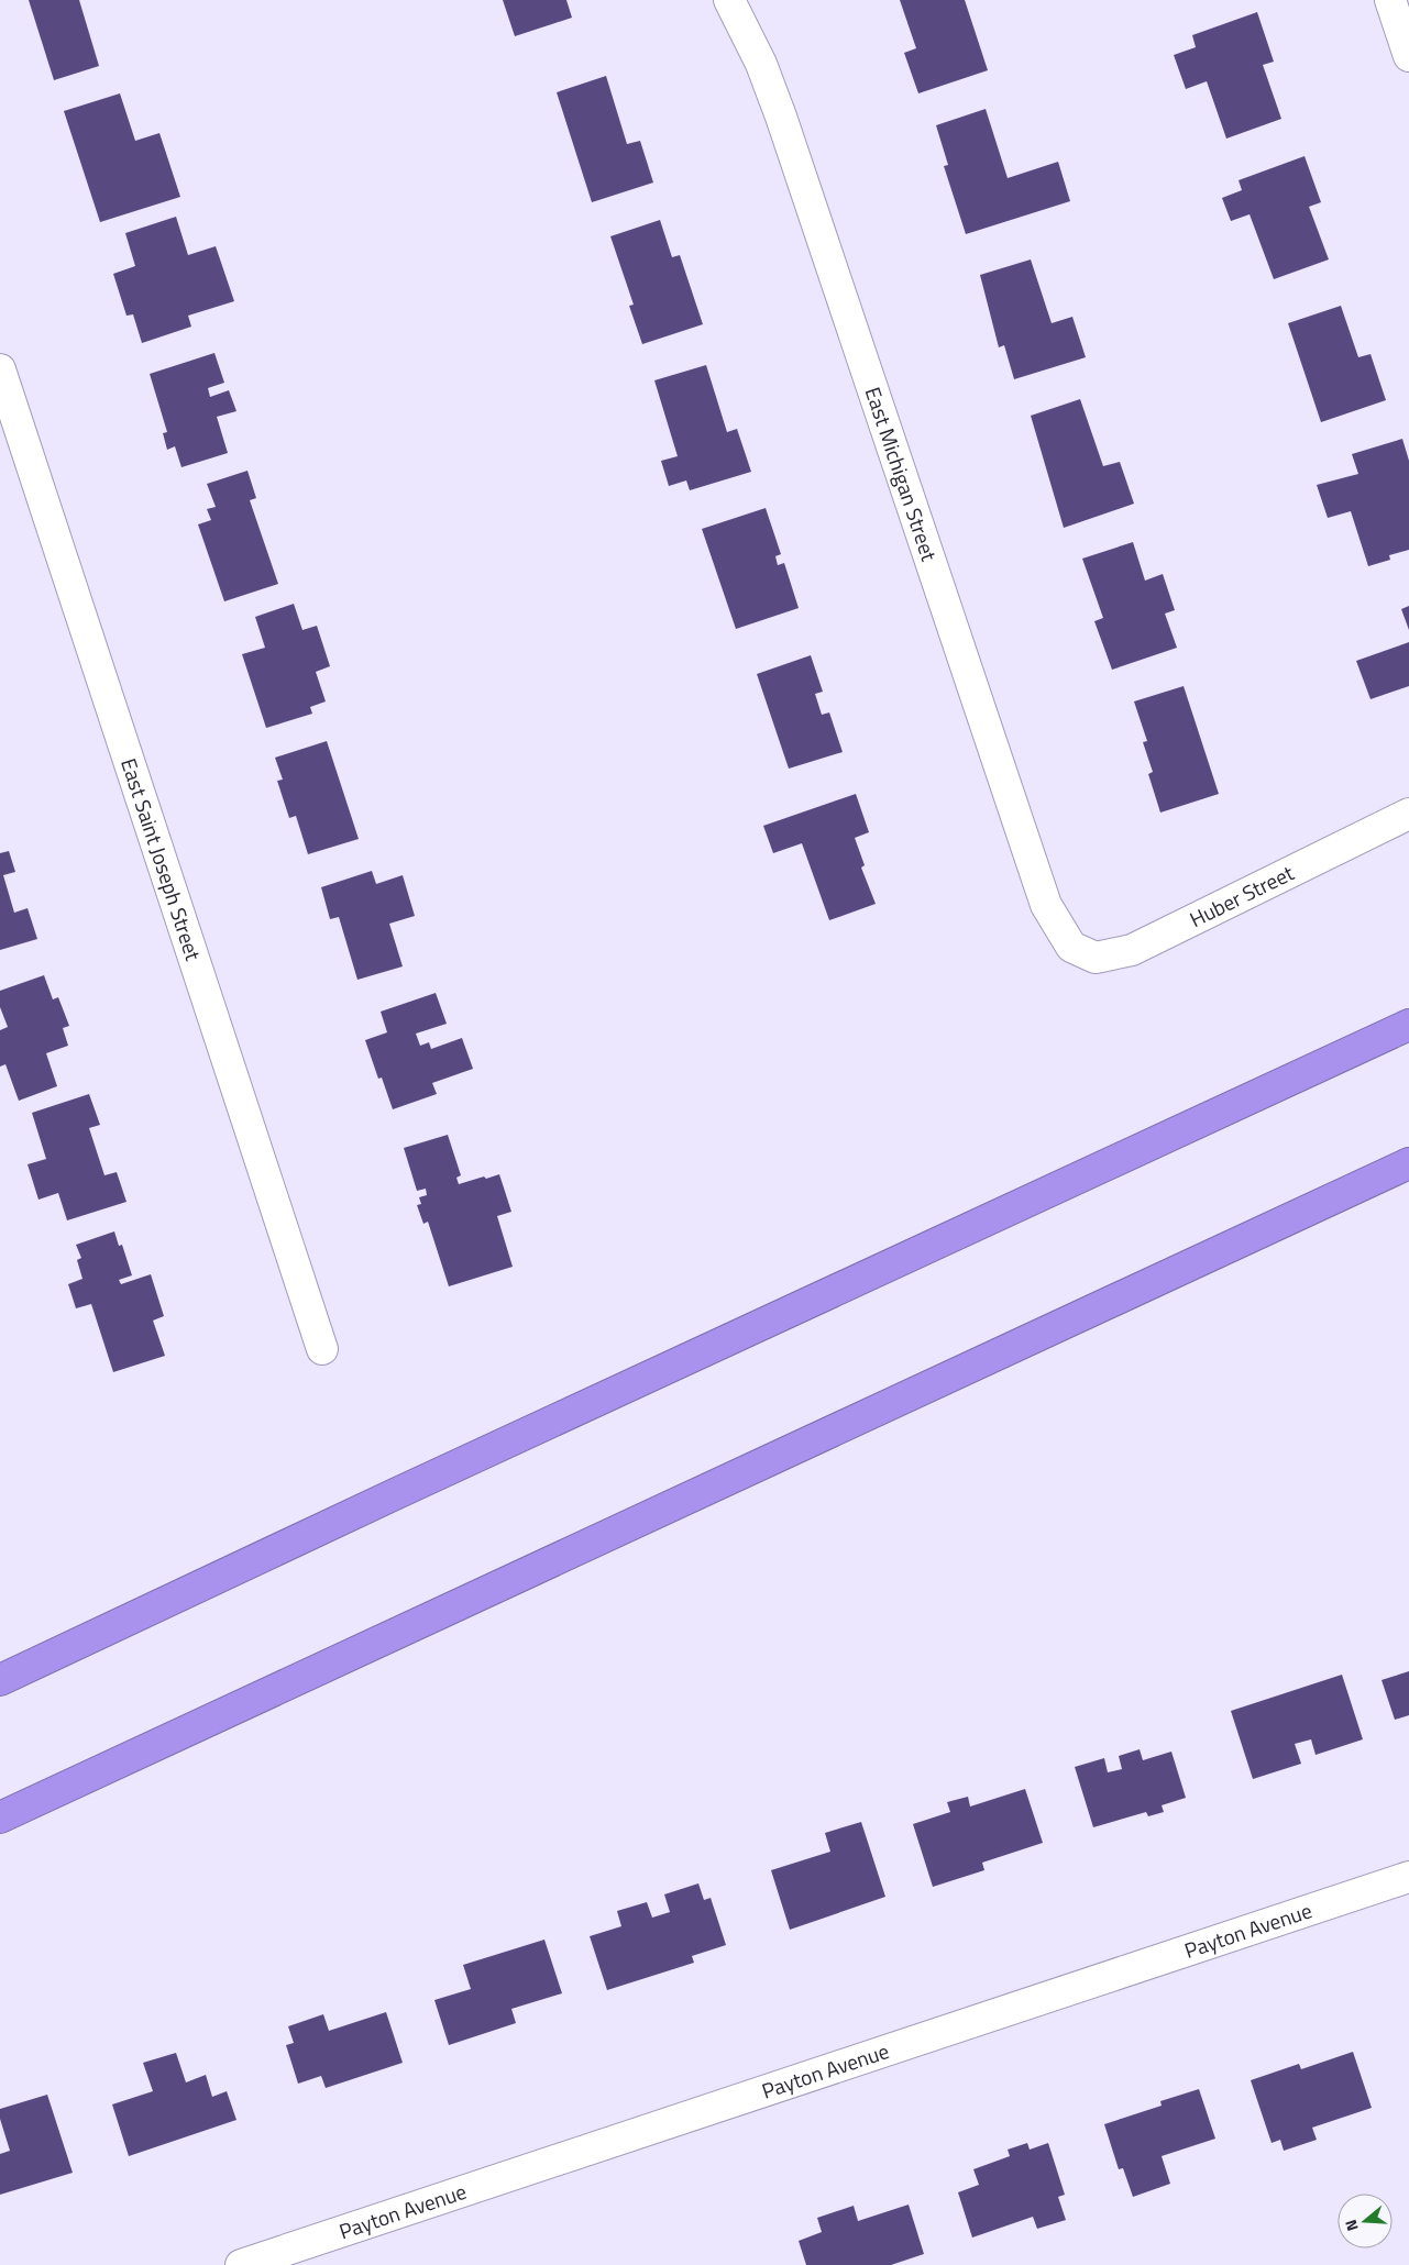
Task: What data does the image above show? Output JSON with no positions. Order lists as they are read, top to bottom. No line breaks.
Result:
{"streets":{"street":["East Michigan Street","East Saint Joseph Street","Huber Street","Payton Avenue"]},"crossings":[["East Michigan Street","Huber Street"]],"north":"left"}
